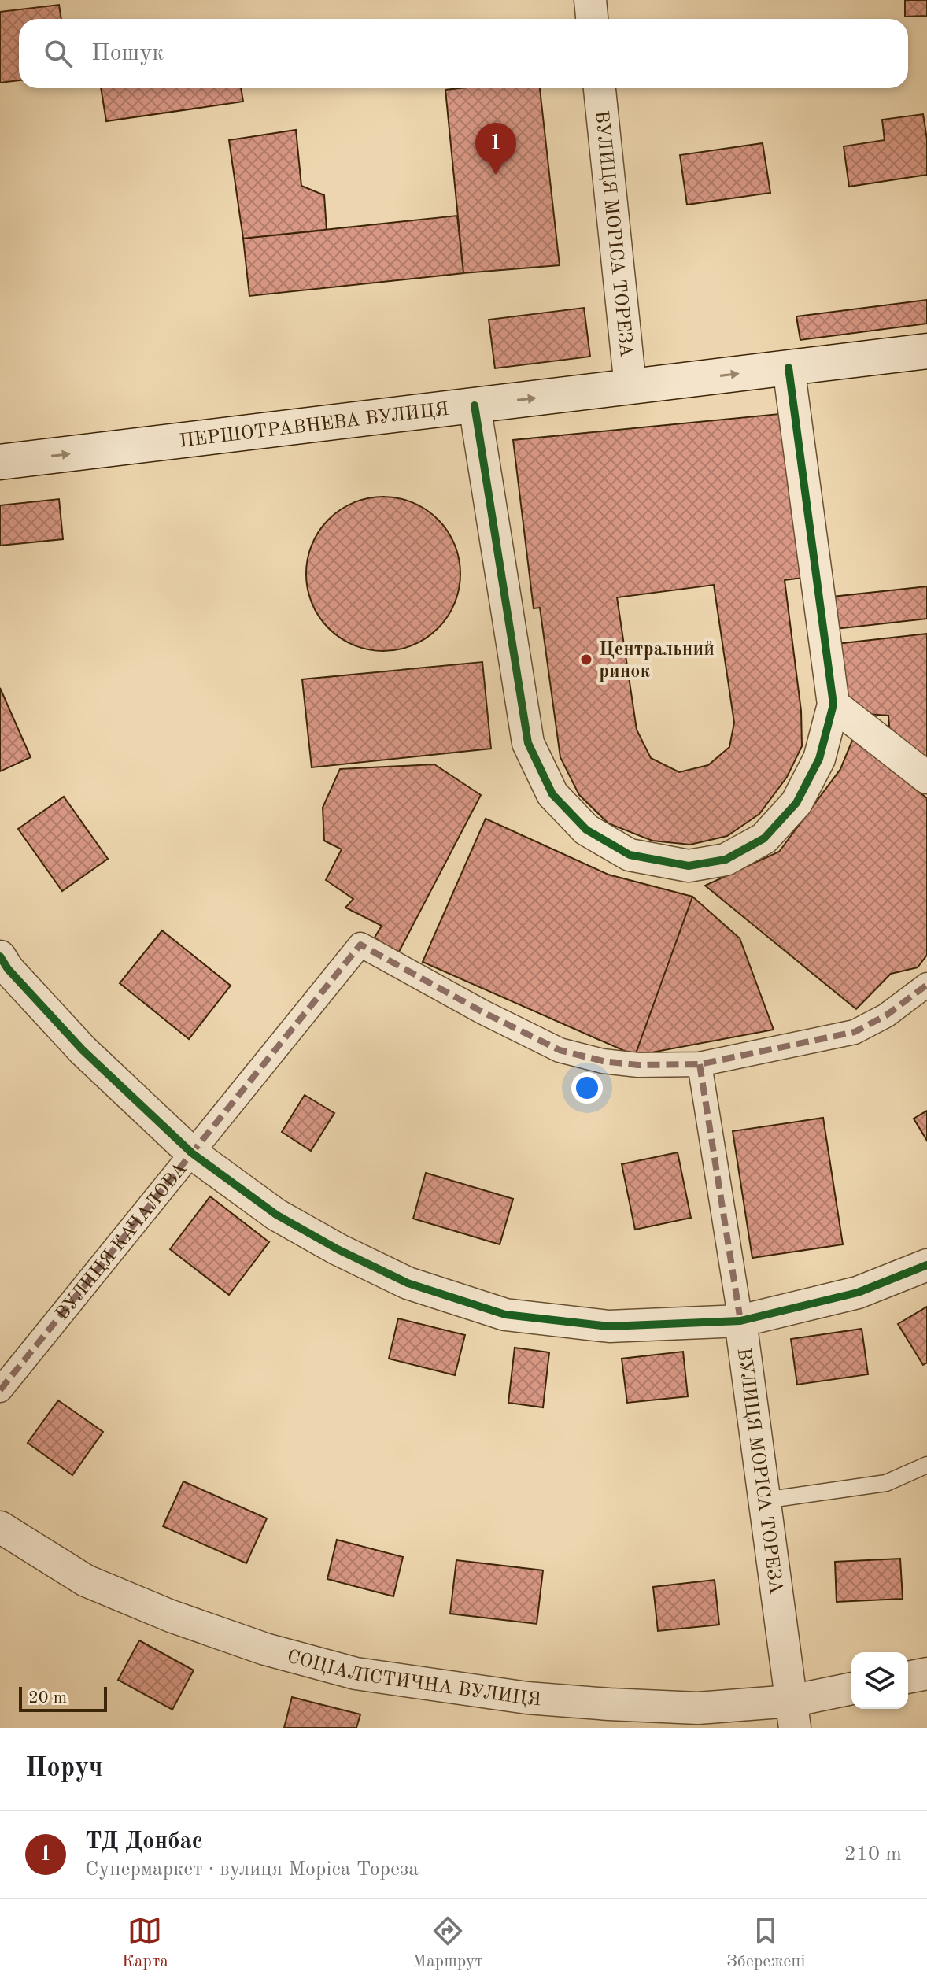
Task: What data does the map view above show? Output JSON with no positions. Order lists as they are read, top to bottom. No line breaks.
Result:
{"streets":{"main road":["ПЕРШОТРАВНЕВА ВУЛИЦЯ"],"street":["ВУЛИЦЯ МОРІСА ТОРЕЗА","ВУЛИЦЯ КАЧАЛОВА","СОЦІАЛІСТИЧНА ВУЛИЦЯ"]},"crossings":[["ВУЛИЦЯ МОРІСА ТОРЕЗА","ПЕРШОТРАВНЕВА ВУЛИЦЯ"],["ВУЛИЦЯ МОРІСА ТОРЕЗА","ВУЛИЦЯ КАЧАЛОВА"],["ВУЛИЦЯ МОРІСА ТОРЕЗА","СОЦІАЛІСТИЧНА ВУЛИЦЯ"]],"one_way":["ПЕРШОТРАВНЕВА ВУЛИЦЯ"],"places":["Центральний ринок"],"scale_bar":"20 m","page":{"search":"Пошук","pins":"1","scale":"20 m","heading":"Поруч","list":[{"mark":"1","name":"ТД Донбас","note":"Супермаркет · вулиця Моріса Тореза","value":"210 m"}],"nav":["Карта","Маршрут","Збережені"]}}
